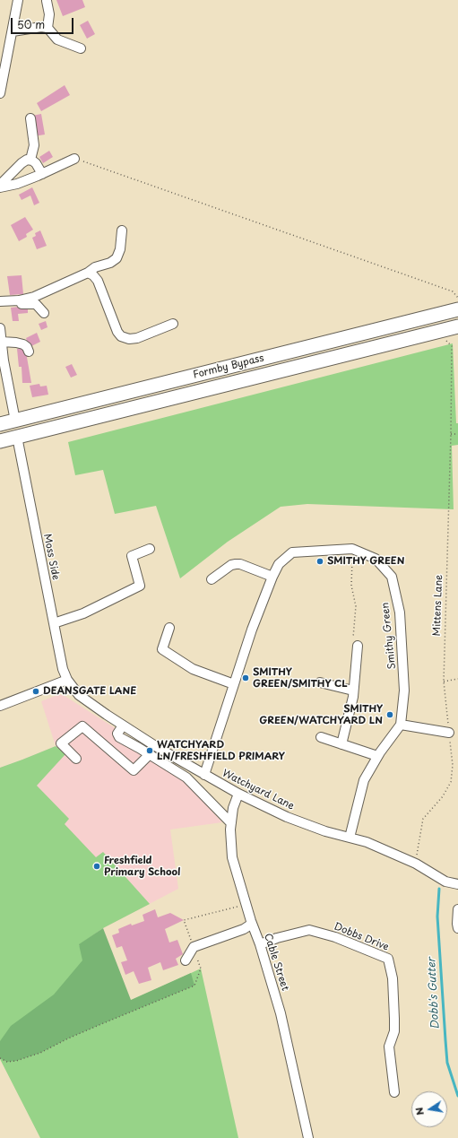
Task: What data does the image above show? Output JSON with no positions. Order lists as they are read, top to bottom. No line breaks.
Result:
{"streets":{"highway":["Formby Bypass"],"street":["Moss Side","Smithy Green","Watchyard Lane","Dobbs Drive","Cable Street"],"path":["Mittens Lane"]},"crossings":[["Formby Bypass","Moss Side"],["Moss Side","Watchyard Lane"],["Mittens Lane","Watchyard Lane"],["Smithy Green","Watchyard Lane"],["Watchyard Lane","Cable Street"],["Dobbs Drive","Cable Street"]],"water":["Dobb's Gutter"],"places":["SMITHY GREEN","SMITHY GREEN/SMITHY CL","DEANSGATE LANE","SMITHY GREEN/WATCHYARD LN","WATCHYARD LN/FRESHFIELD PRIMARY","Freshfield Primary School"],"scale_bar":"50 m","north":"left"}
